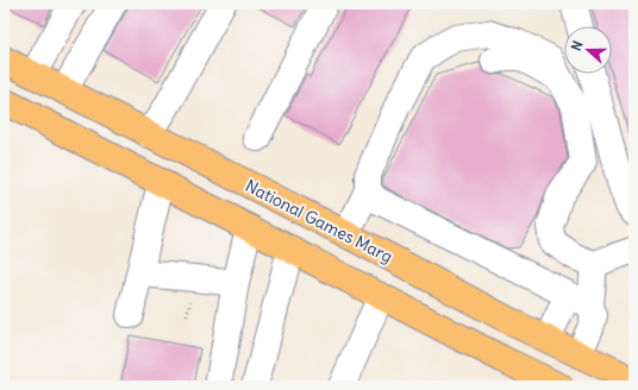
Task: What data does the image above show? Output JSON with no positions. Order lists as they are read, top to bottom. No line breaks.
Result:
{"streets":{"main road":["National Games Marg"]},"north":"left"}
